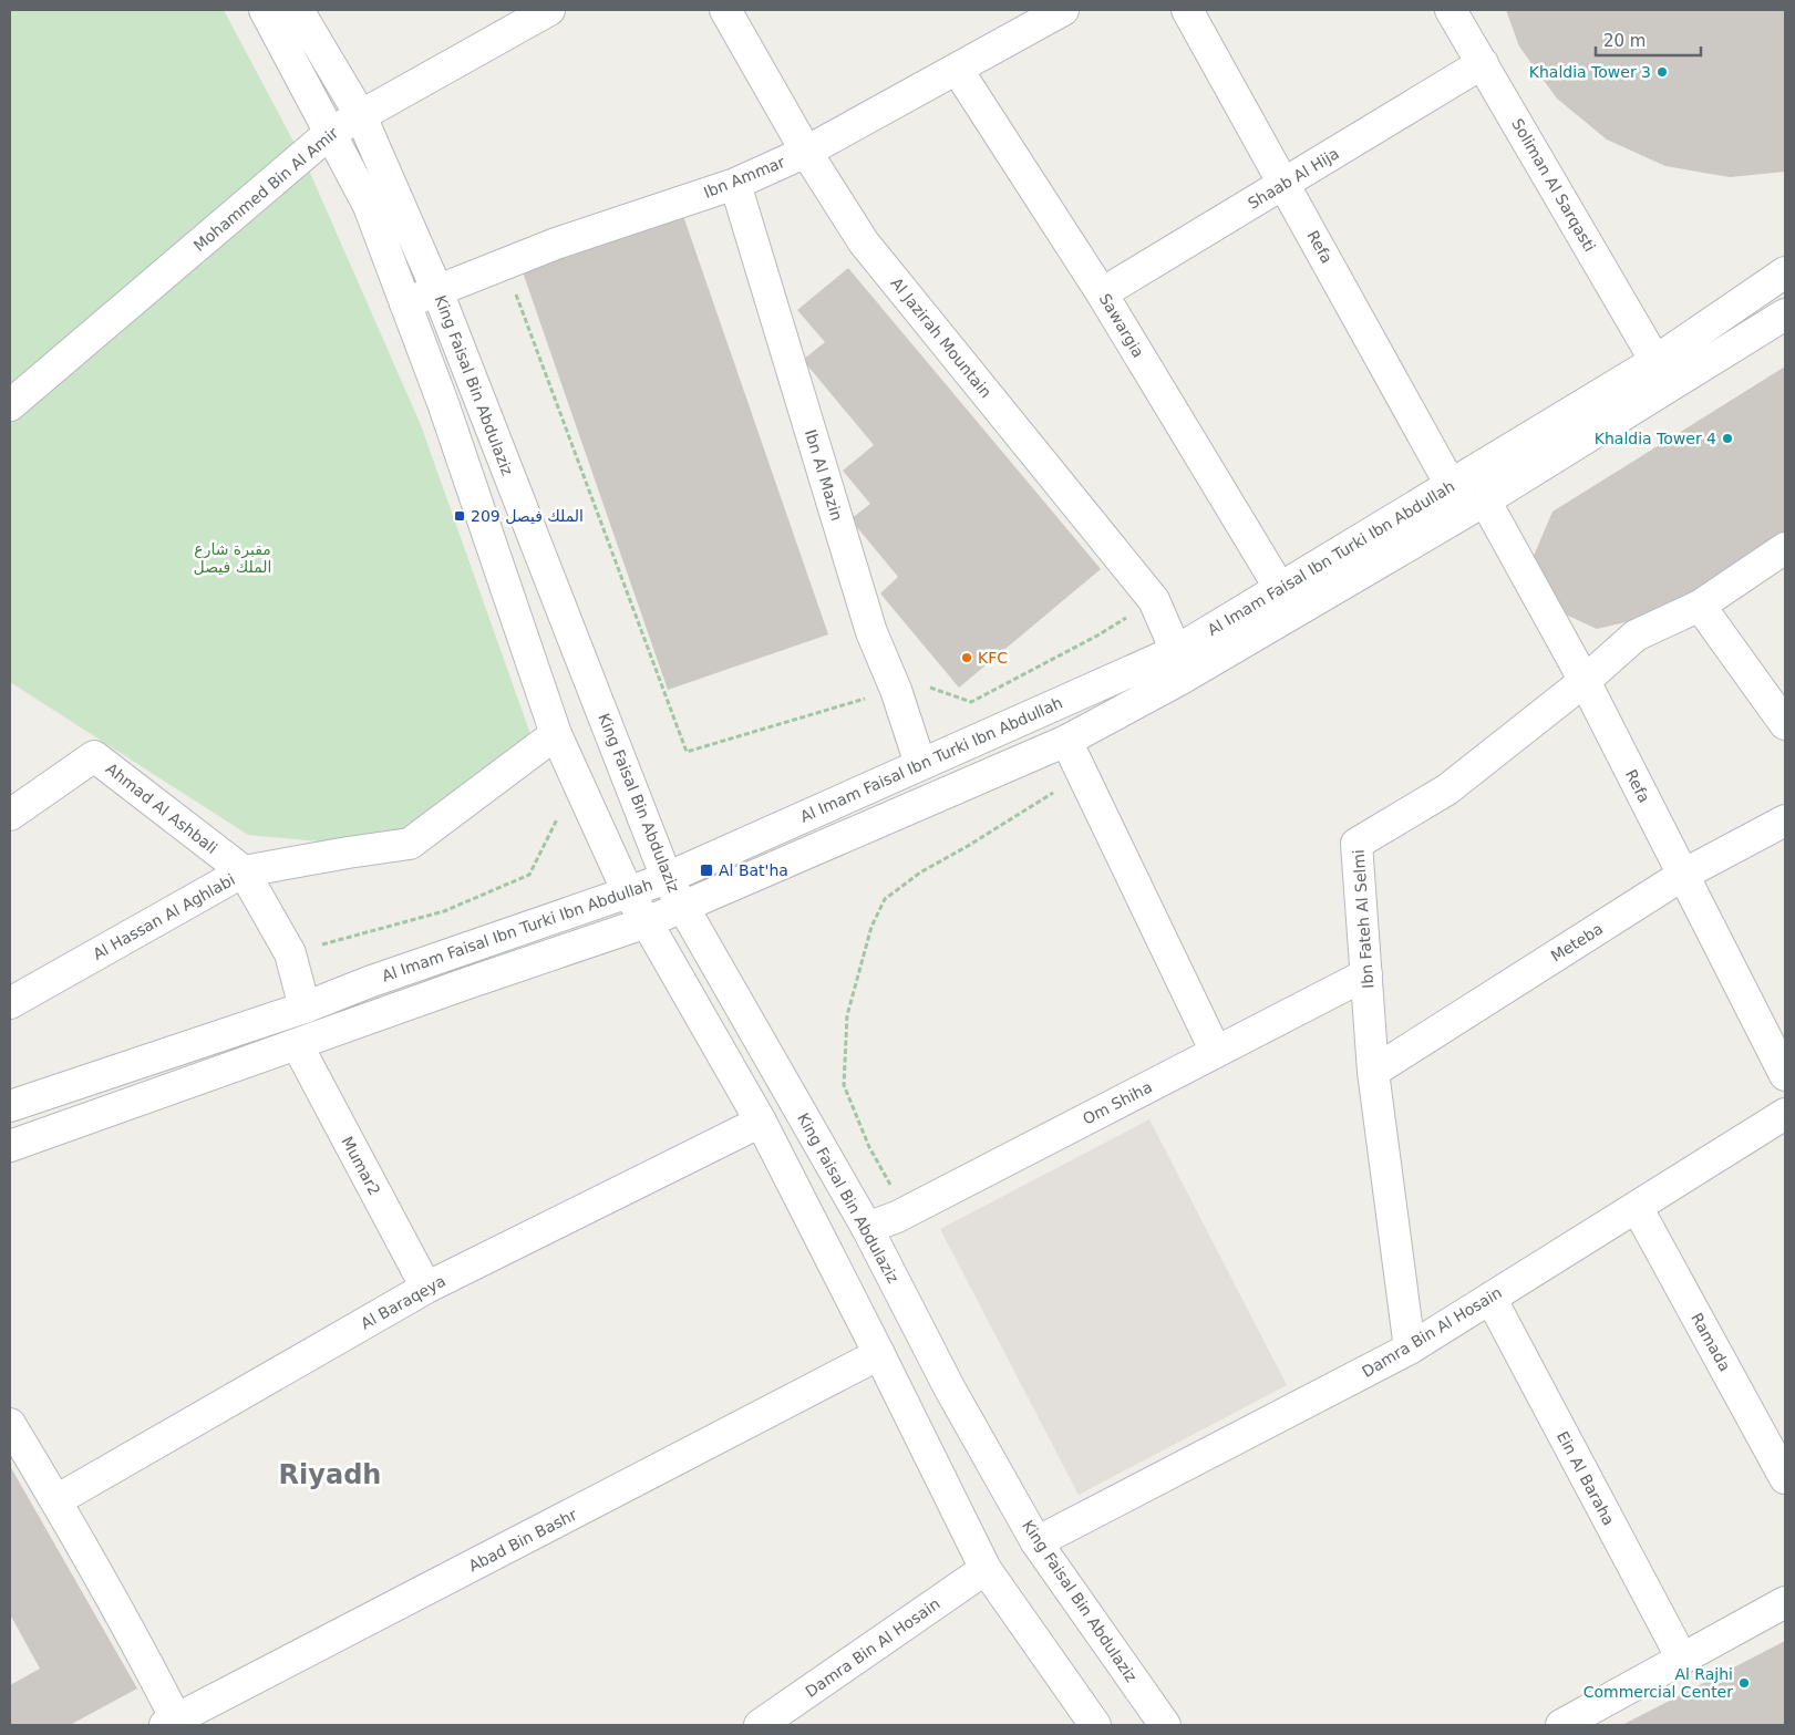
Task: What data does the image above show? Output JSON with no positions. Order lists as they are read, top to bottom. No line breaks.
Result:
{"streets":{"street":["Ibn Ammar","Shaab Al Hija","Soliman Al Sarqasti","Mohammed Bin Al Amir","Refa","Sawargia","Al Jazirah Mountain","King Faisal Bin Abdulaziz","Ibn Al Mazin","Al Imam Faisal Ibn Turki Ibn Abdullah","Ahmad Al Ashbali","Al Hassan Al Aghlabi","Ibn Fateh Al Selmi","Meteba","Om Shiha","Mumar2","Al Baraqeya","Damra Bin Al Hosain","Ramada","Ein Al Baraha","Abad Bin Bashr"]},"crossings":[["Ibn Ammar","Sawargia"],["Ibn Ammar","Al Jazirah Mountain"],["Ibn Ammar","King Faisal Bin Abdulaziz"],["Ibn Ammar","Ibn Al Mazin"],["Shaab Al Hija","Soliman Al Sarqasti"],["Shaab Al Hija","Refa"],["Shaab Al Hija","Sawargia"],["Soliman Al Sarqasti","Al Imam Faisal Ibn Turki Ibn Abdullah"],["Mohammed Bin Al Amir","King Faisal Bin Abdulaziz"],["Refa","Al Imam Faisal Ibn Turki Ibn Abdullah"],["Refa","Ibn Fateh Al Selmi"],["Refa","Meteba"],["Sawargia","Al Imam Faisal Ibn Turki Ibn Abdullah"],["Al Jazirah Mountain","Al Imam Faisal Ibn Turki Ibn Abdullah"],["King Faisal Bin Abdulaziz","Al Imam Faisal Ibn Turki Ibn Abdullah"],["King Faisal Bin Abdulaziz","Om Shiha"],["King Faisal Bin Abdulaziz","Damra Bin Al Hosain"],["Ibn Al Mazin","Al Imam Faisal Ibn Turki Ibn Abdullah"],["Al Imam Faisal Ibn Turki Ibn Abdullah","Ahmad Al Ashbali"],["Al Imam Faisal Ibn Turki Ibn Abdullah","Mumar2"],["Ahmad Al Ashbali","Al Hassan Al Aghlabi"],["Ibn Fateh Al Selmi","Meteba"],["Ibn Fateh Al Selmi","Om Shiha"],["Ibn Fateh Al Selmi","Damra Bin Al Hosain"],["Mumar2","Al Baraqeya"],["Damra Bin Al Hosain","Ramada"],["Damra Bin Al Hosain","Ein Al Baraha"]],"districts":["Riyadh"],"parks":["مقبرة شارع الملك فيصل"],"places":{"other":["Khaldia Tower 3","Khaldia Tower 4","KFC","Al Rajhi Commercial Center"],"transit":["الملك فيصل 209","Al Bat'ha"]},"scale_bar":"20 m"}
